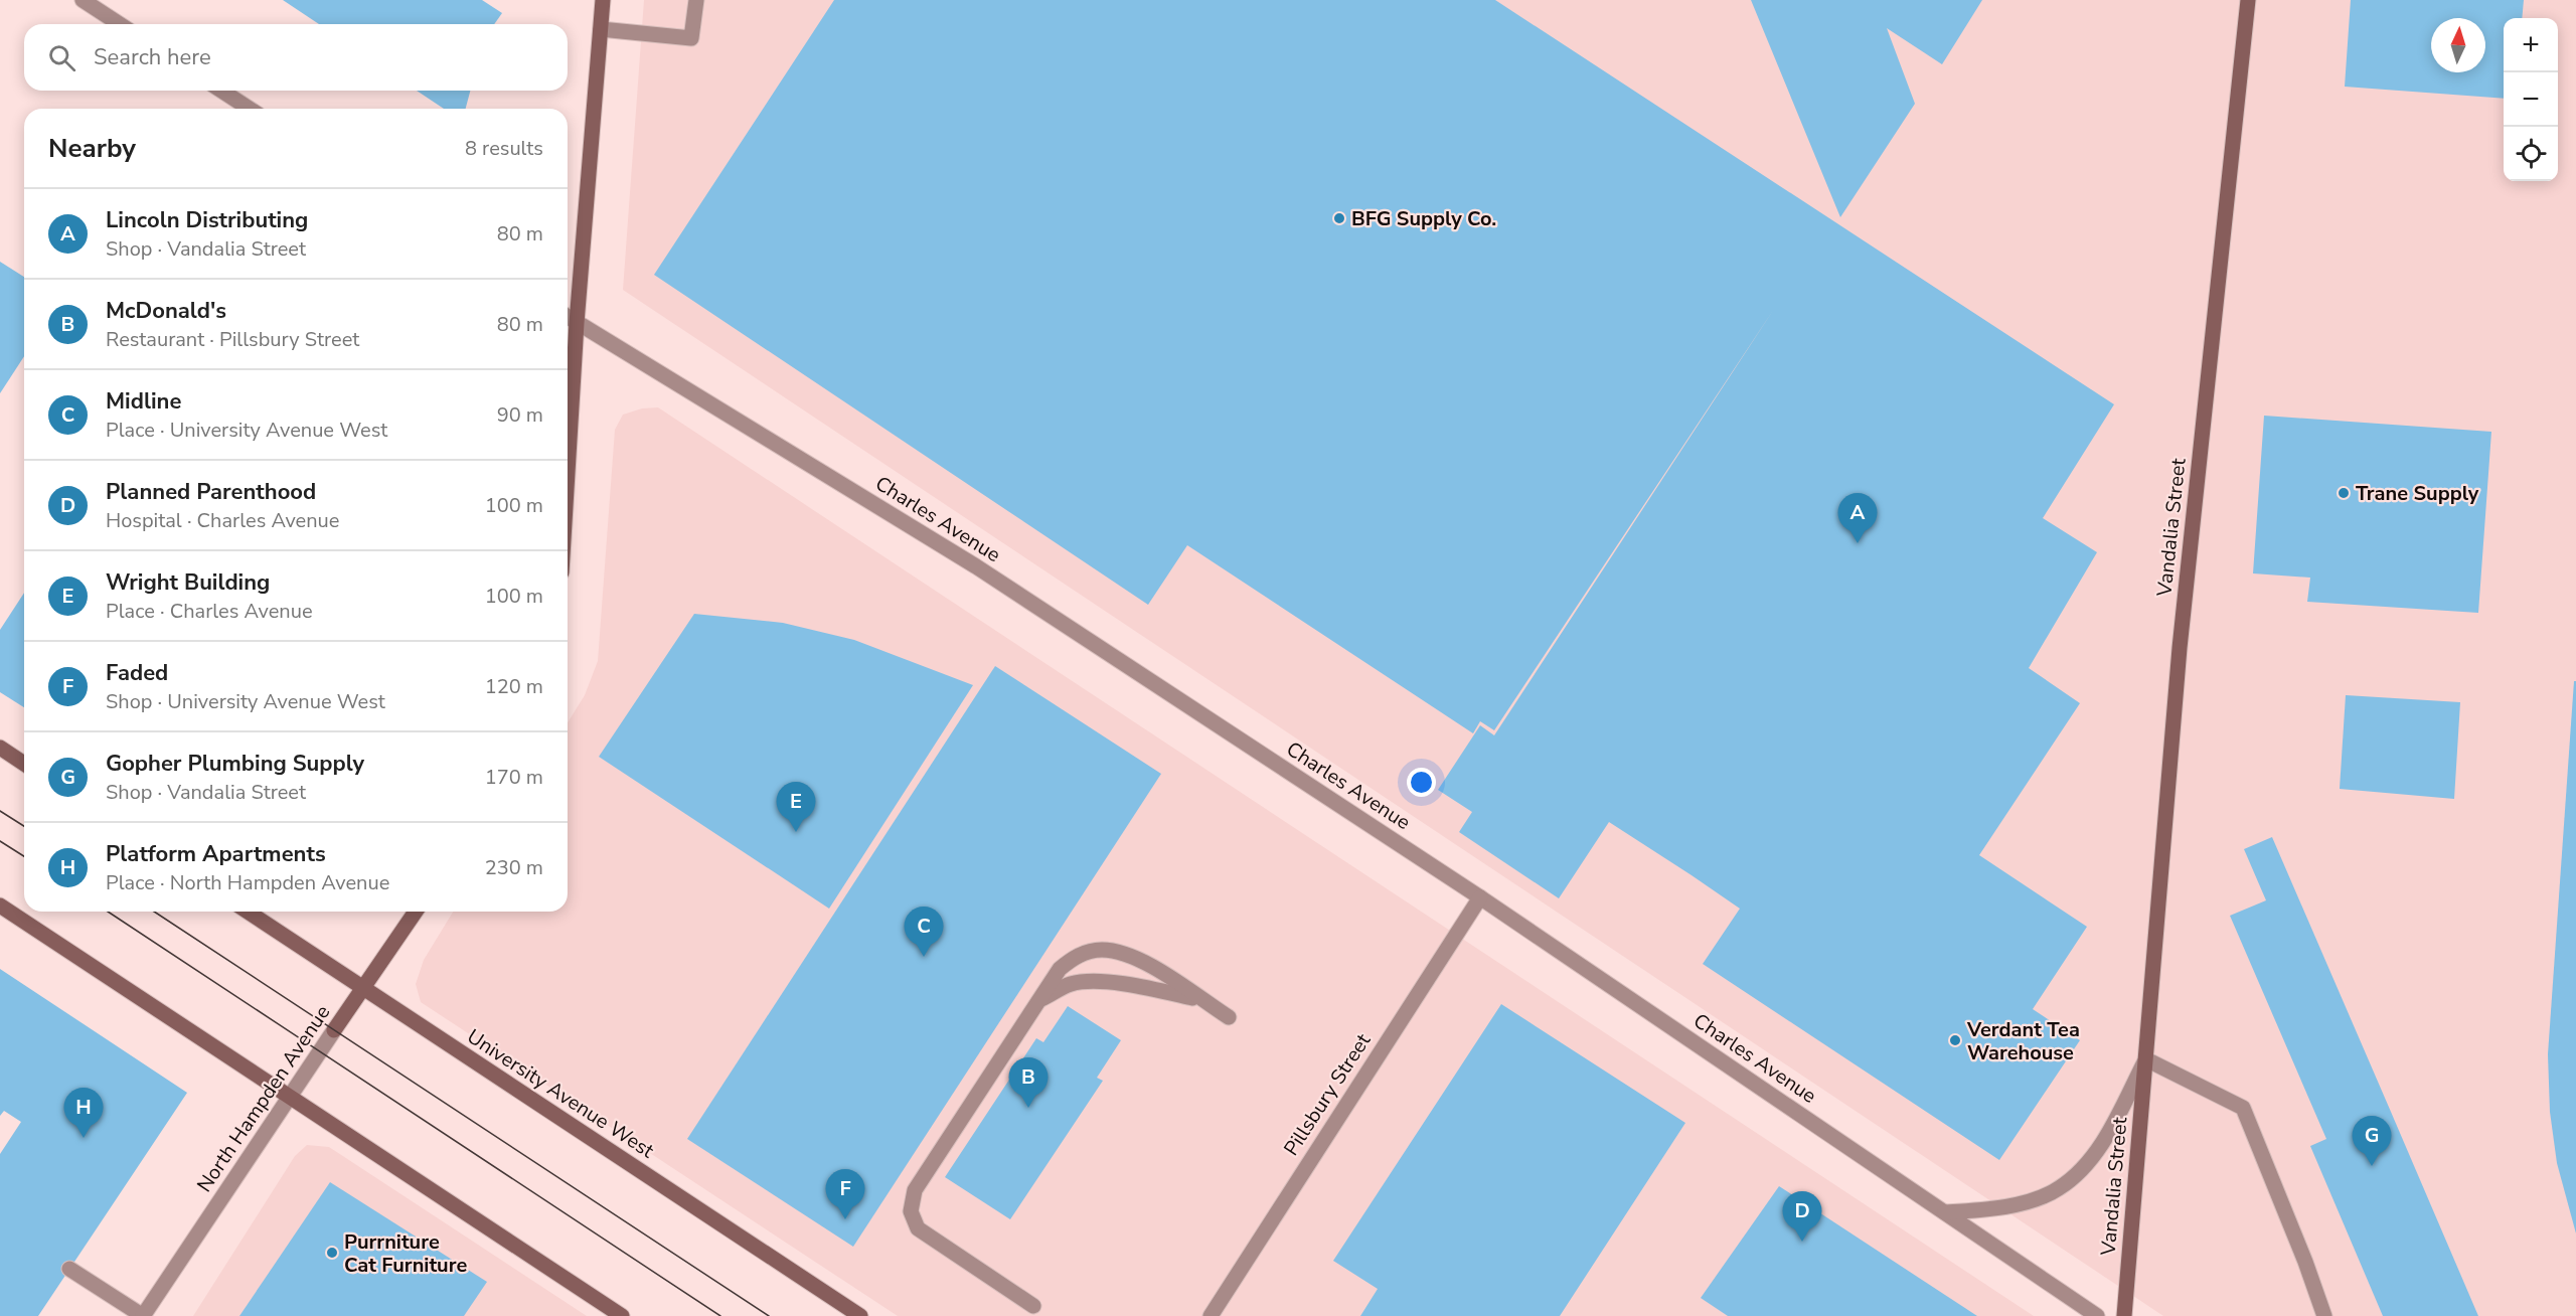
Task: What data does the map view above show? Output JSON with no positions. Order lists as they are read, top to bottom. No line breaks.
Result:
{"streets":{"street":["Charles Avenue","Vandalia Street","University Avenue West","Pillsbury Street","North Hampden Avenue"]},"crossings":[["Charles Avenue","Vandalia Street"],["Charles Avenue","Pillsbury Street"],["University Avenue West","North Hampden Avenue"]],"places":["BFG Supply Co.","Trane Supply","Verdant Tea Warehouse","Purrniture Cat Furniture"],"north":"top","page":{"map_buttons":["+","−"],"search":"Search here","heading":["Nearby","8 results"],"list":[{"mark":"A","name":"Lincoln Distributing","note":"Shop · Vandalia Street","value":"80 m"},{"mark":"B","name":"McDonald's","note":"Restaurant · Pillsbury Street","value":"80 m"},{"mark":"C","name":"Midline","note":"Place · University Avenue West","value":"90 m"},{"mark":"D","name":"Planned Parenthood","note":"Hospital · Charles Avenue","value":"100 m"},{"mark":"E","name":"Wright Building","note":"Place · Charles Avenue","value":"100 m"},{"mark":"F","name":"Faded","note":"Shop · University Avenue West","value":"120 m"},{"mark":"G","name":"Gopher Plumbing Supply","note":"Shop · Vandalia Street","value":"170 m"},{"mark":"H","name":"Platform Apartments","note":"Place · North Hampden Avenue","value":"230 m"}],"pins":["A","E","C","B","H","G","F","D"]}}
